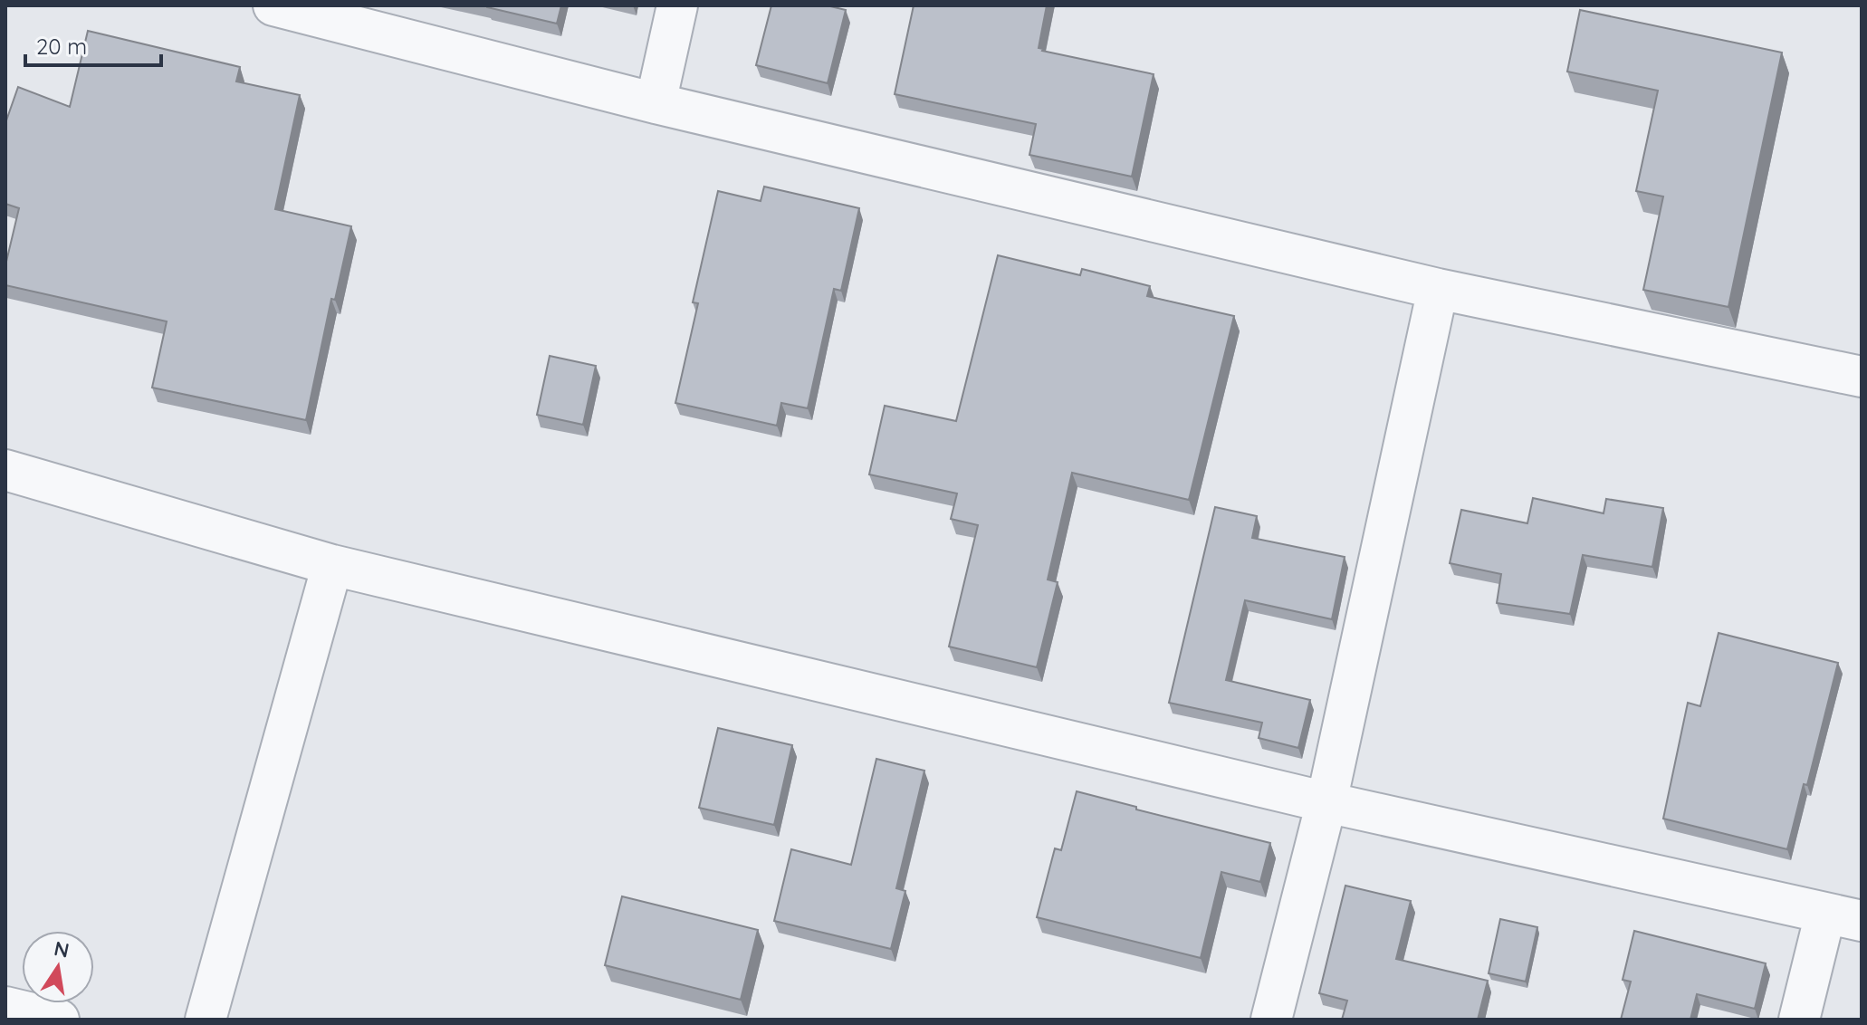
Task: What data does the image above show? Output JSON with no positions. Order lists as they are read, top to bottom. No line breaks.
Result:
{"scale_bar":"20 m","north":"top"}
